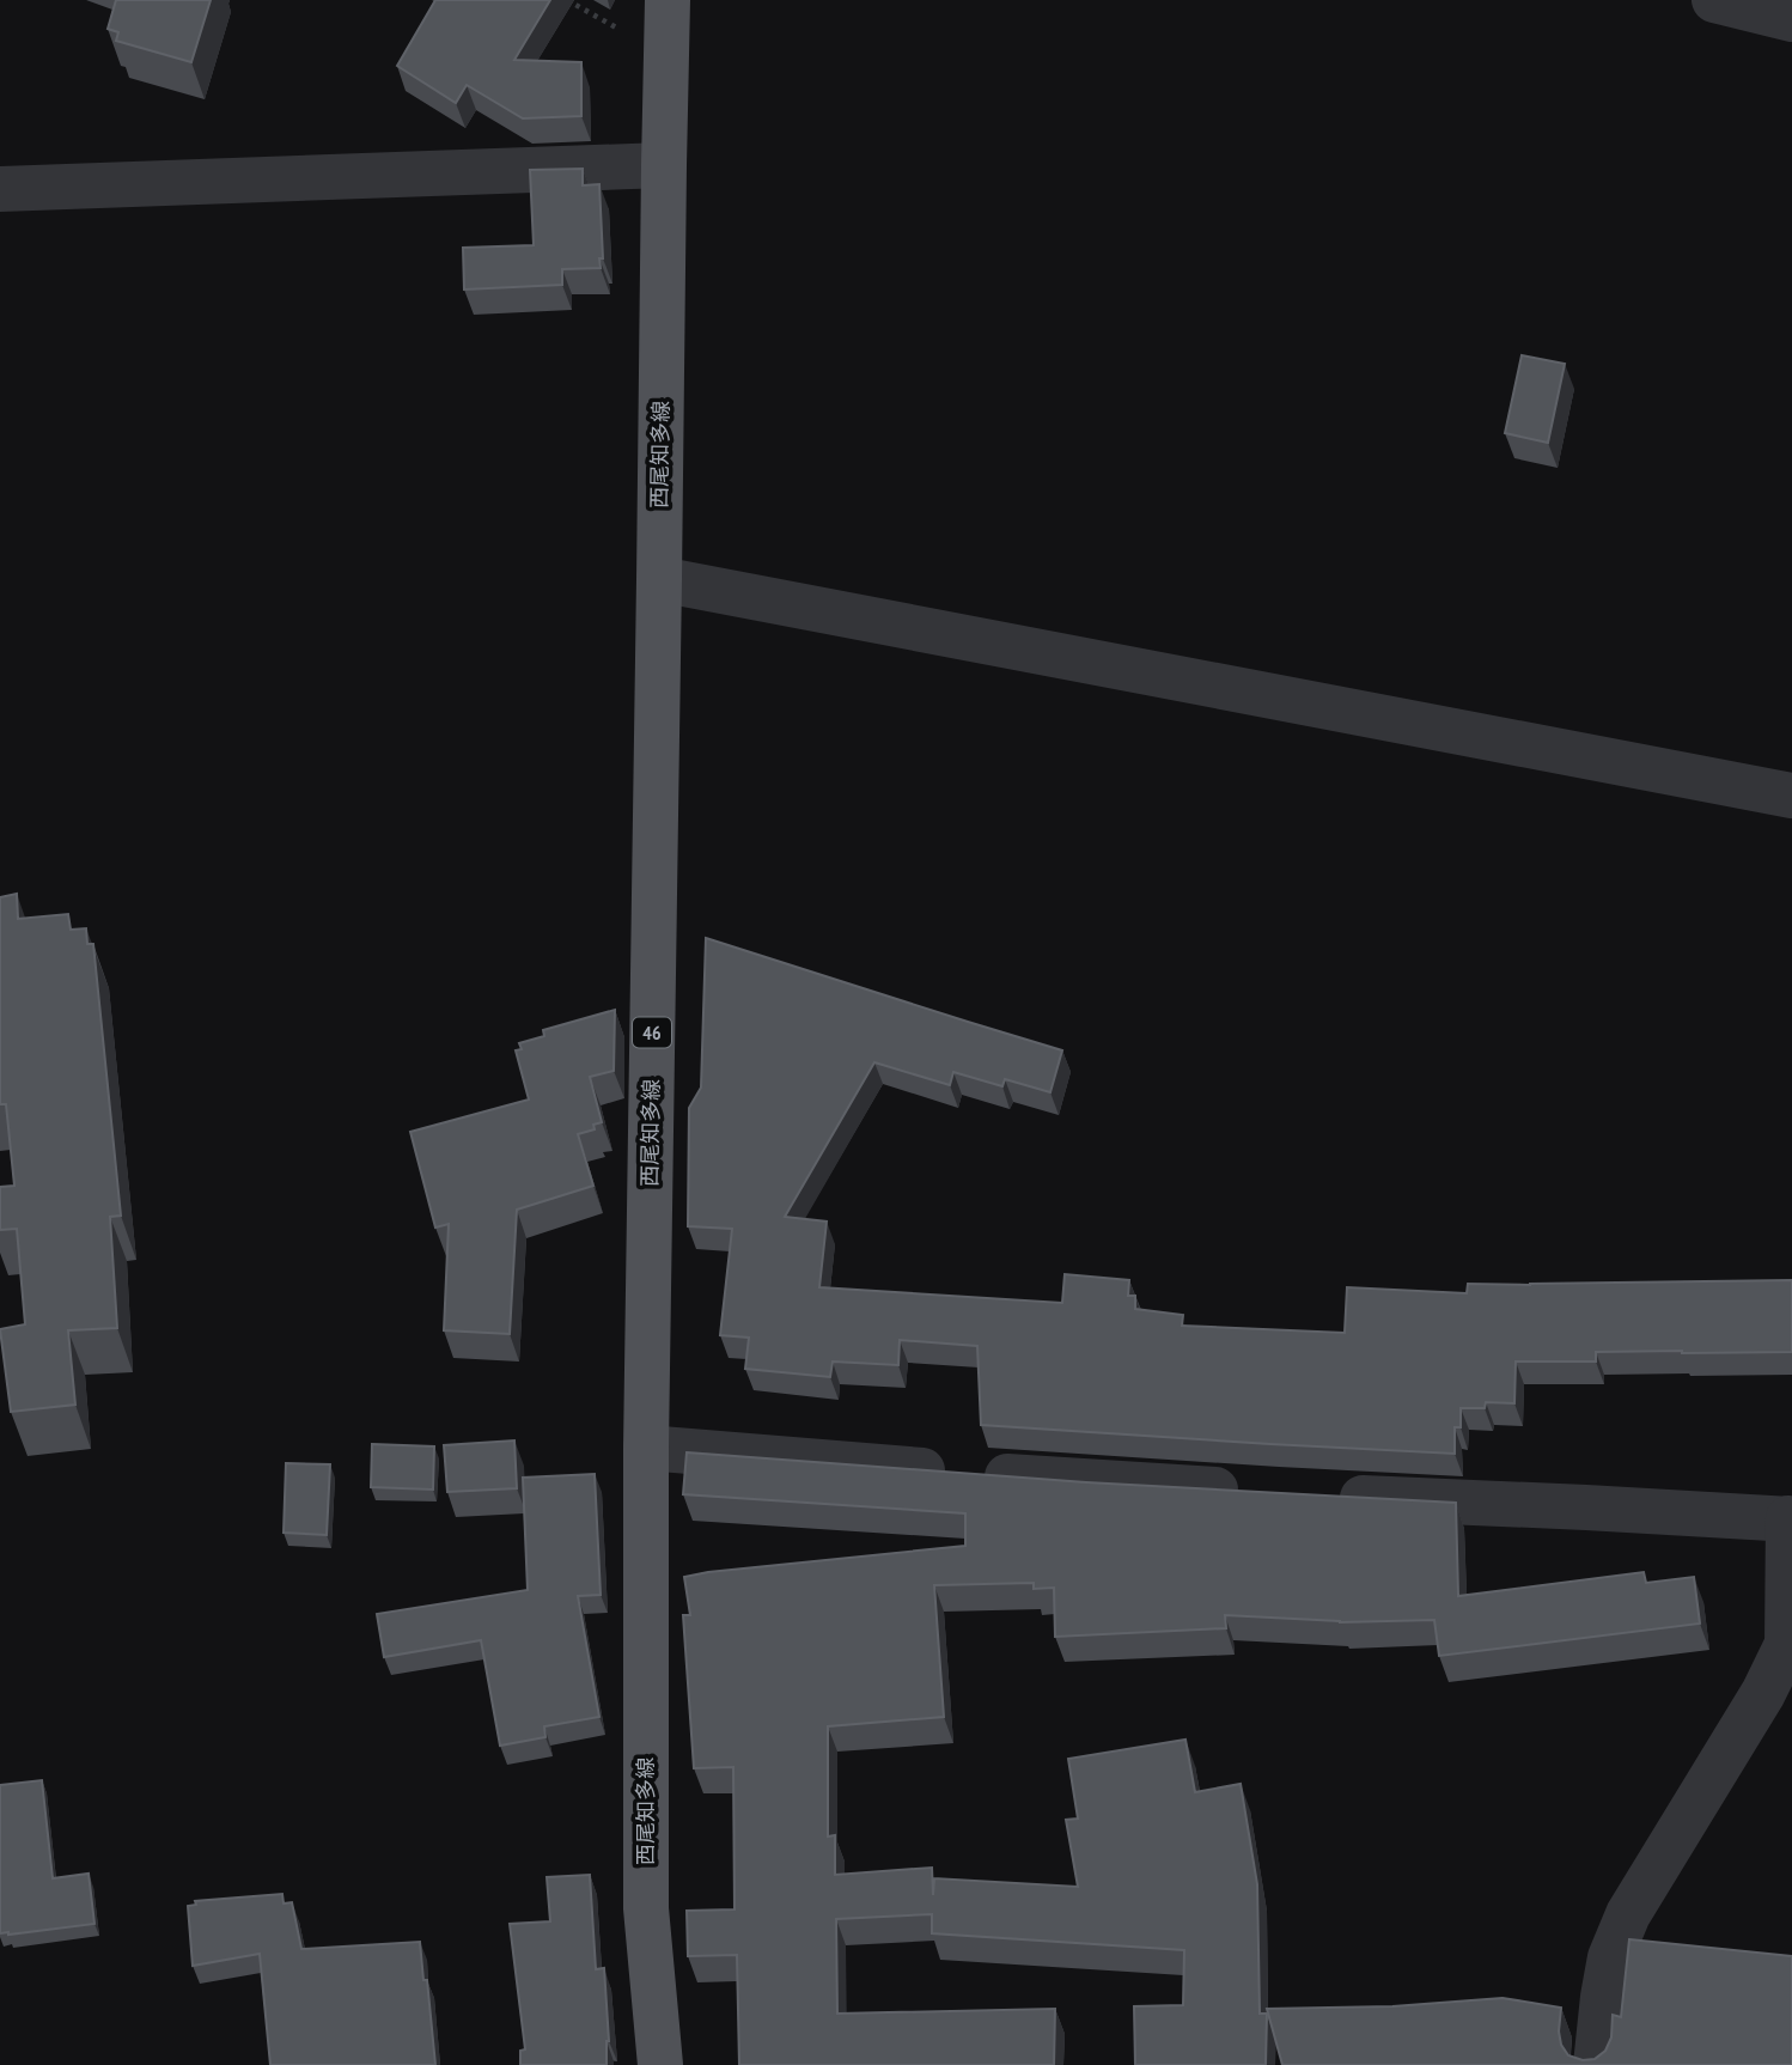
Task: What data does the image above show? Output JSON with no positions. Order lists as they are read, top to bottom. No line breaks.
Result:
{"streets":{"main road":["西尾知多線","46"]}}
